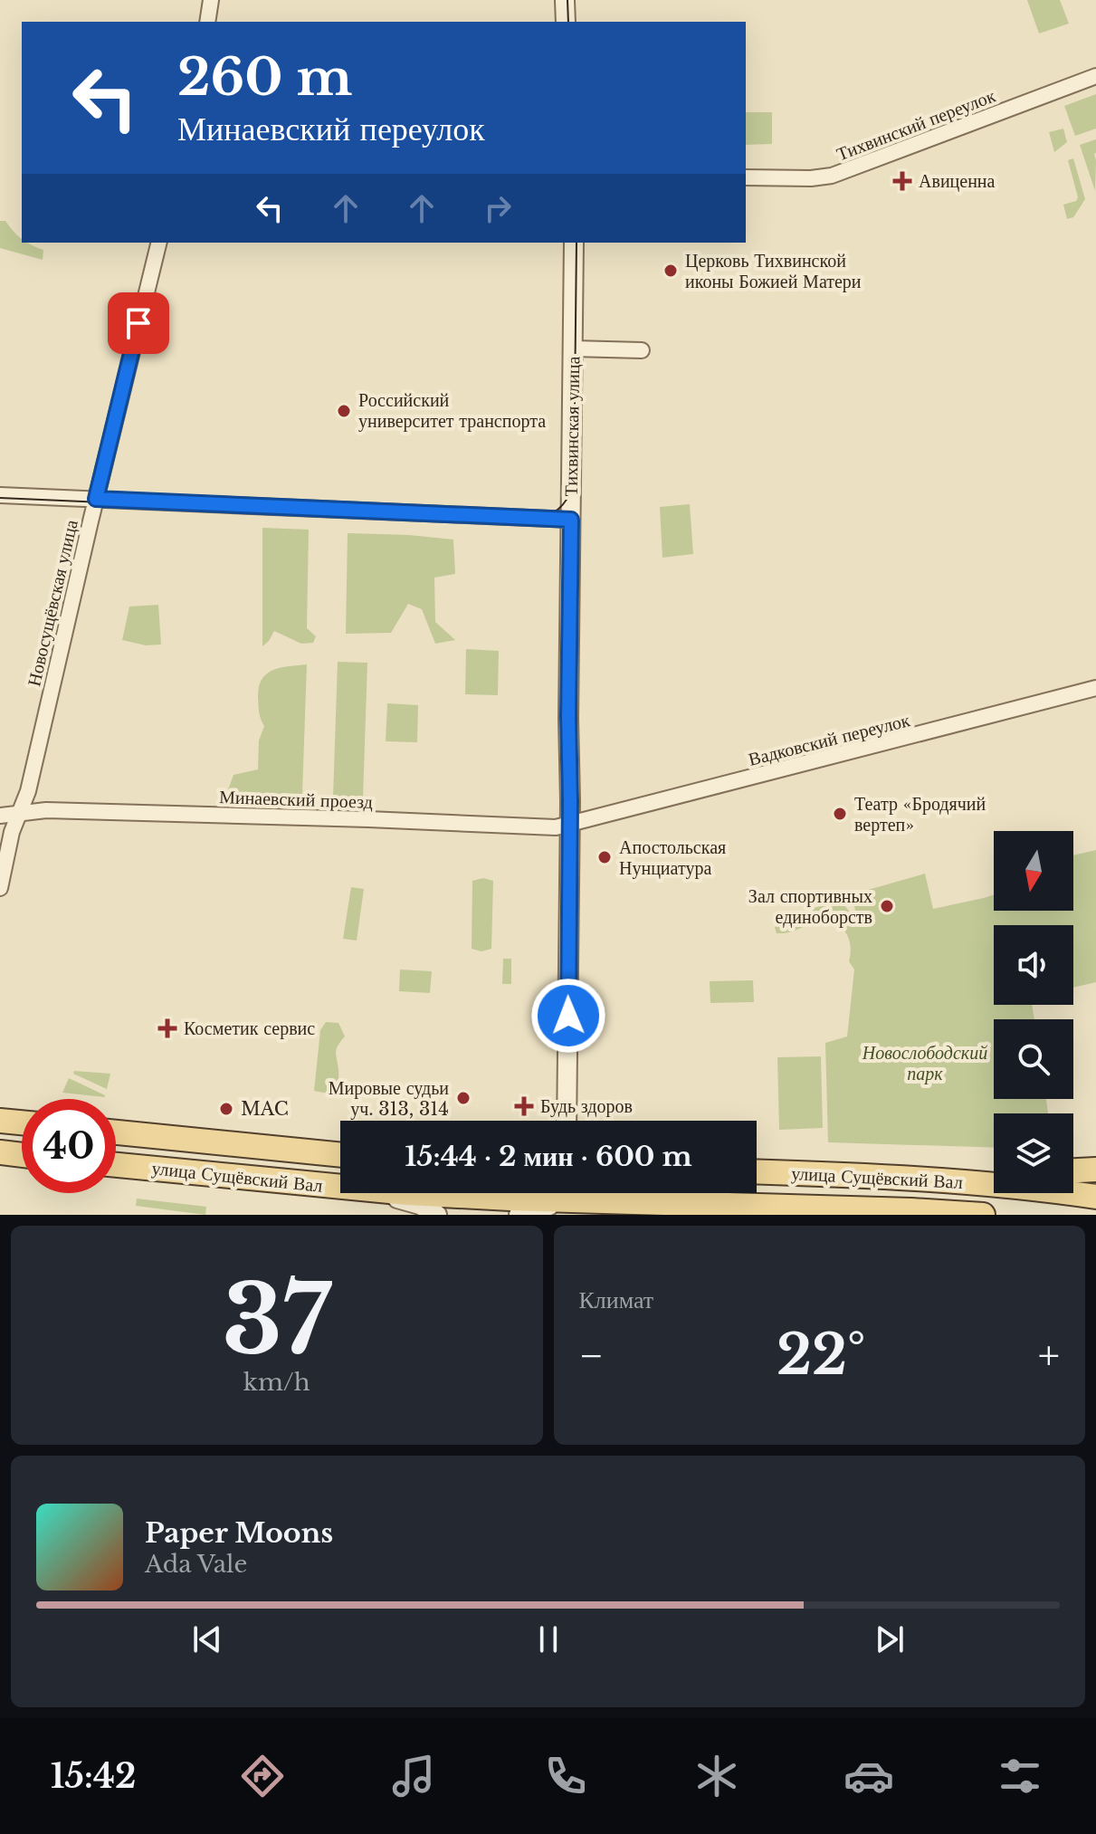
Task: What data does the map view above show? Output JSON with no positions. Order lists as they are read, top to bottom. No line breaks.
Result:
{"streets":{"main road":["улица Сущёвский Вал"],"street":["Тихвинский переулок","Тихвинская улица","Новосущёвская улица","Вадковский переулок","Минаевский проезд"]},"crossings":[["Тихвинская улица","Вадковский переулок"],["Тихвинская улица","Минаевский проезд"],["Новосущёвская улица","Минаевский проезд"],["Вадковский переулок","Минаевский проезд"]],"parks":["Новослободский парк"],"places":{"health":["Авиценна","Косметик сервис","Будь здоров"],"other":["Церковь Тихвинской иконы Божией Матери","Российский университет транспорта","Театр «Бродячий вертеп»","Апостольская Нунциатура","Зал спортивных единоборств","Мировые судьи уч. 313, 314","MAC"]},"north":"bottom","page":{"turn":["260 m","Минаевский переулок"],"limit":"40","trip":"15:44 · 2 мин · 600 m","tile":[["37","km/h"],"Климат"],"heat":["−","22°","+"],"song":["Paper Moons","Ada Vale"],"tabs":"15:42"}}
